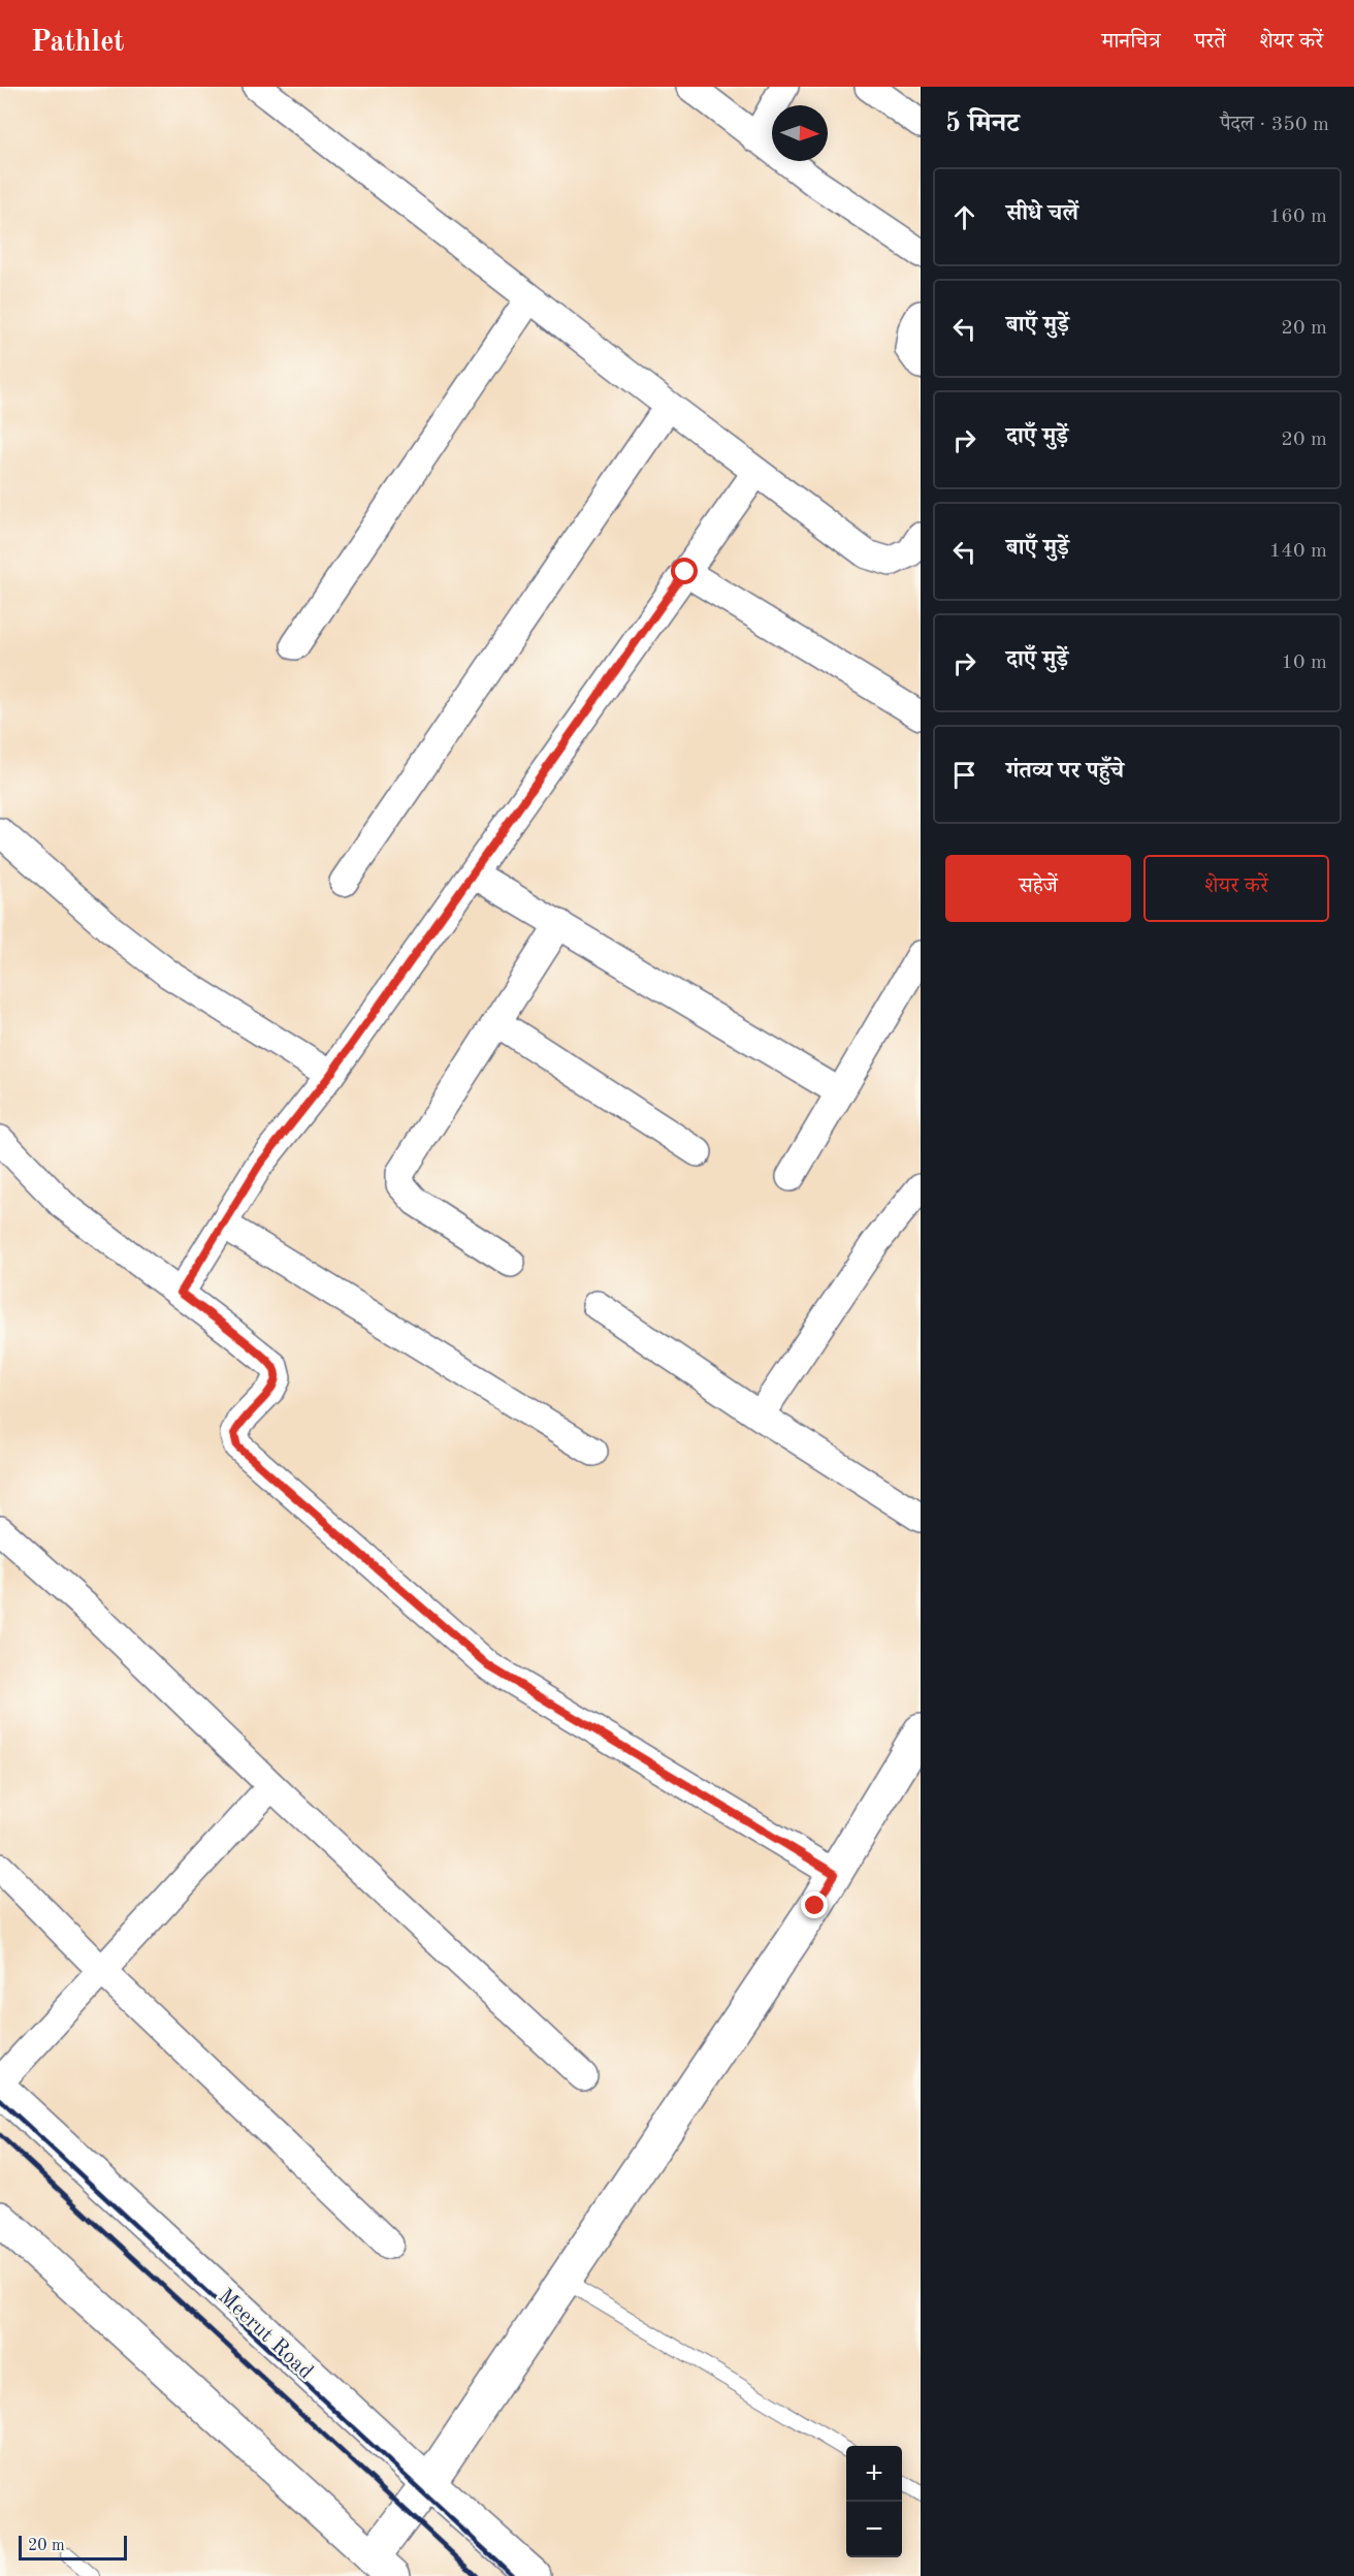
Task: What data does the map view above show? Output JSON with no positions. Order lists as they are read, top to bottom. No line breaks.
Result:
{"streets":{"main road":["Meerut Road"]},"scale_bar":"20 m","north":"right","page":{"header":"Pathlet","nav":["मानचित्र","परतें","शेयर करें"],"heading":["5 मिनट","पैदल · 350 m"],"list":[["सीधे चलें","160 m"],["बाएँ मुड़ें","20 m"],["दाएँ मुड़ें","20 m"],["बाएँ मुड़ें","140 m"],["दाएँ मुड़ें","10 m"],"गंतव्य पर पहुँचे"],"buttons":["सहेजें","शेयर करें"],"map_buttons":["+","−"],"scale":"20 m"}}
